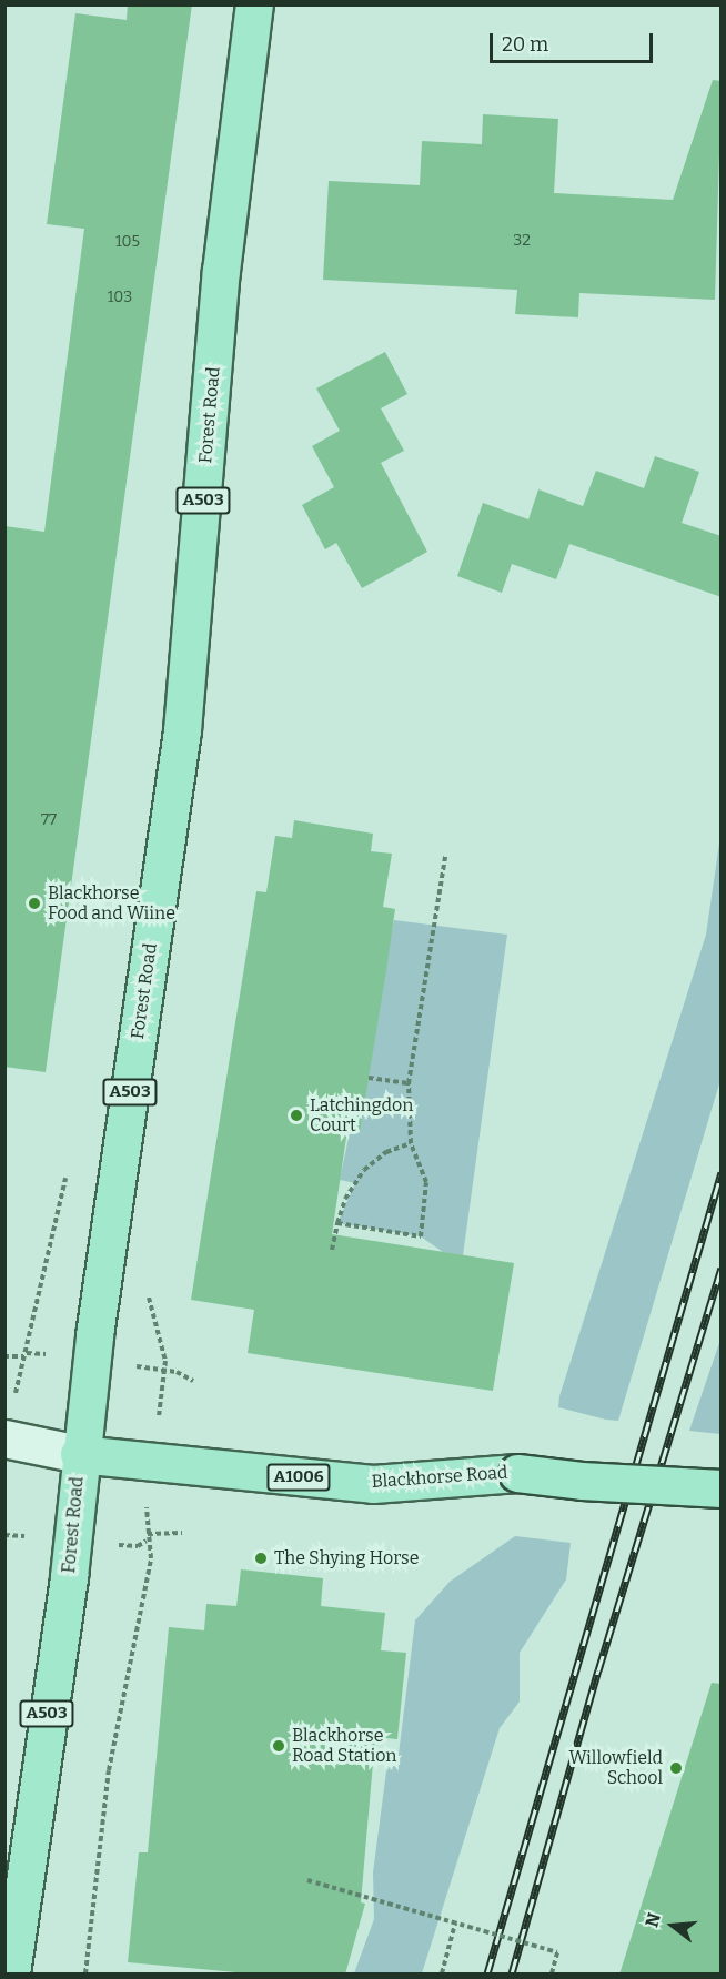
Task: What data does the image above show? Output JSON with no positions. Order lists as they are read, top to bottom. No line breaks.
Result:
{"streets":{"main road":["Forest Road","A503","A1006","Blackhorse Road"]},"crossings":[["Forest Road","Blackhorse Road"]],"places":["Blackhorse Food and Wiine","Latchingdon Court","The Shying Horse","Blackhorse Road Station","Willowfield School"],"house_numbers":["32","105","103","77"],"scale_bar":"20 m","north":"left"}
